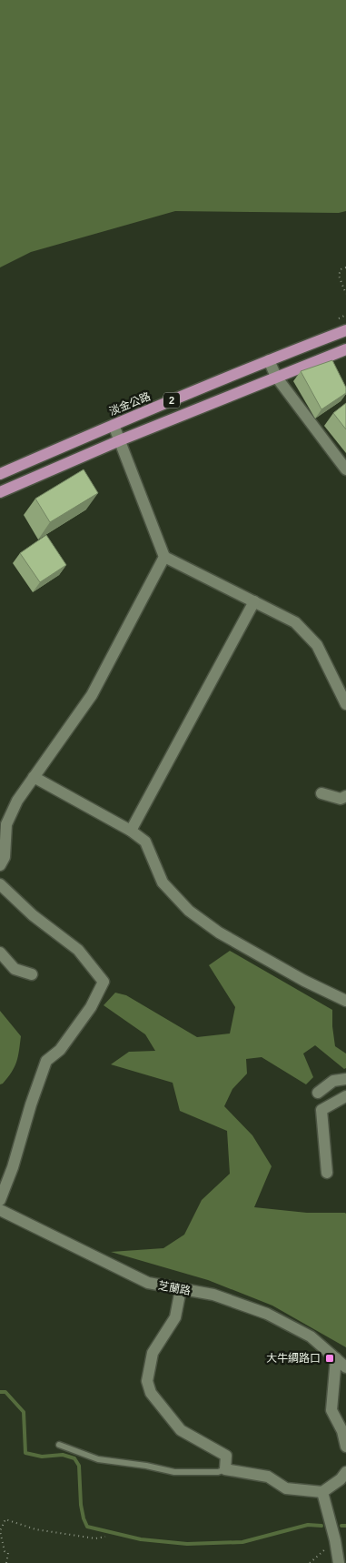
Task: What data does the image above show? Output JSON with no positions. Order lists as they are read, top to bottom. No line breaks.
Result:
{"streets":{"main road":["2","淡金公路"],"street":["芝蘭路"]},"places":{"transit":["大牛綢路口"]}}
